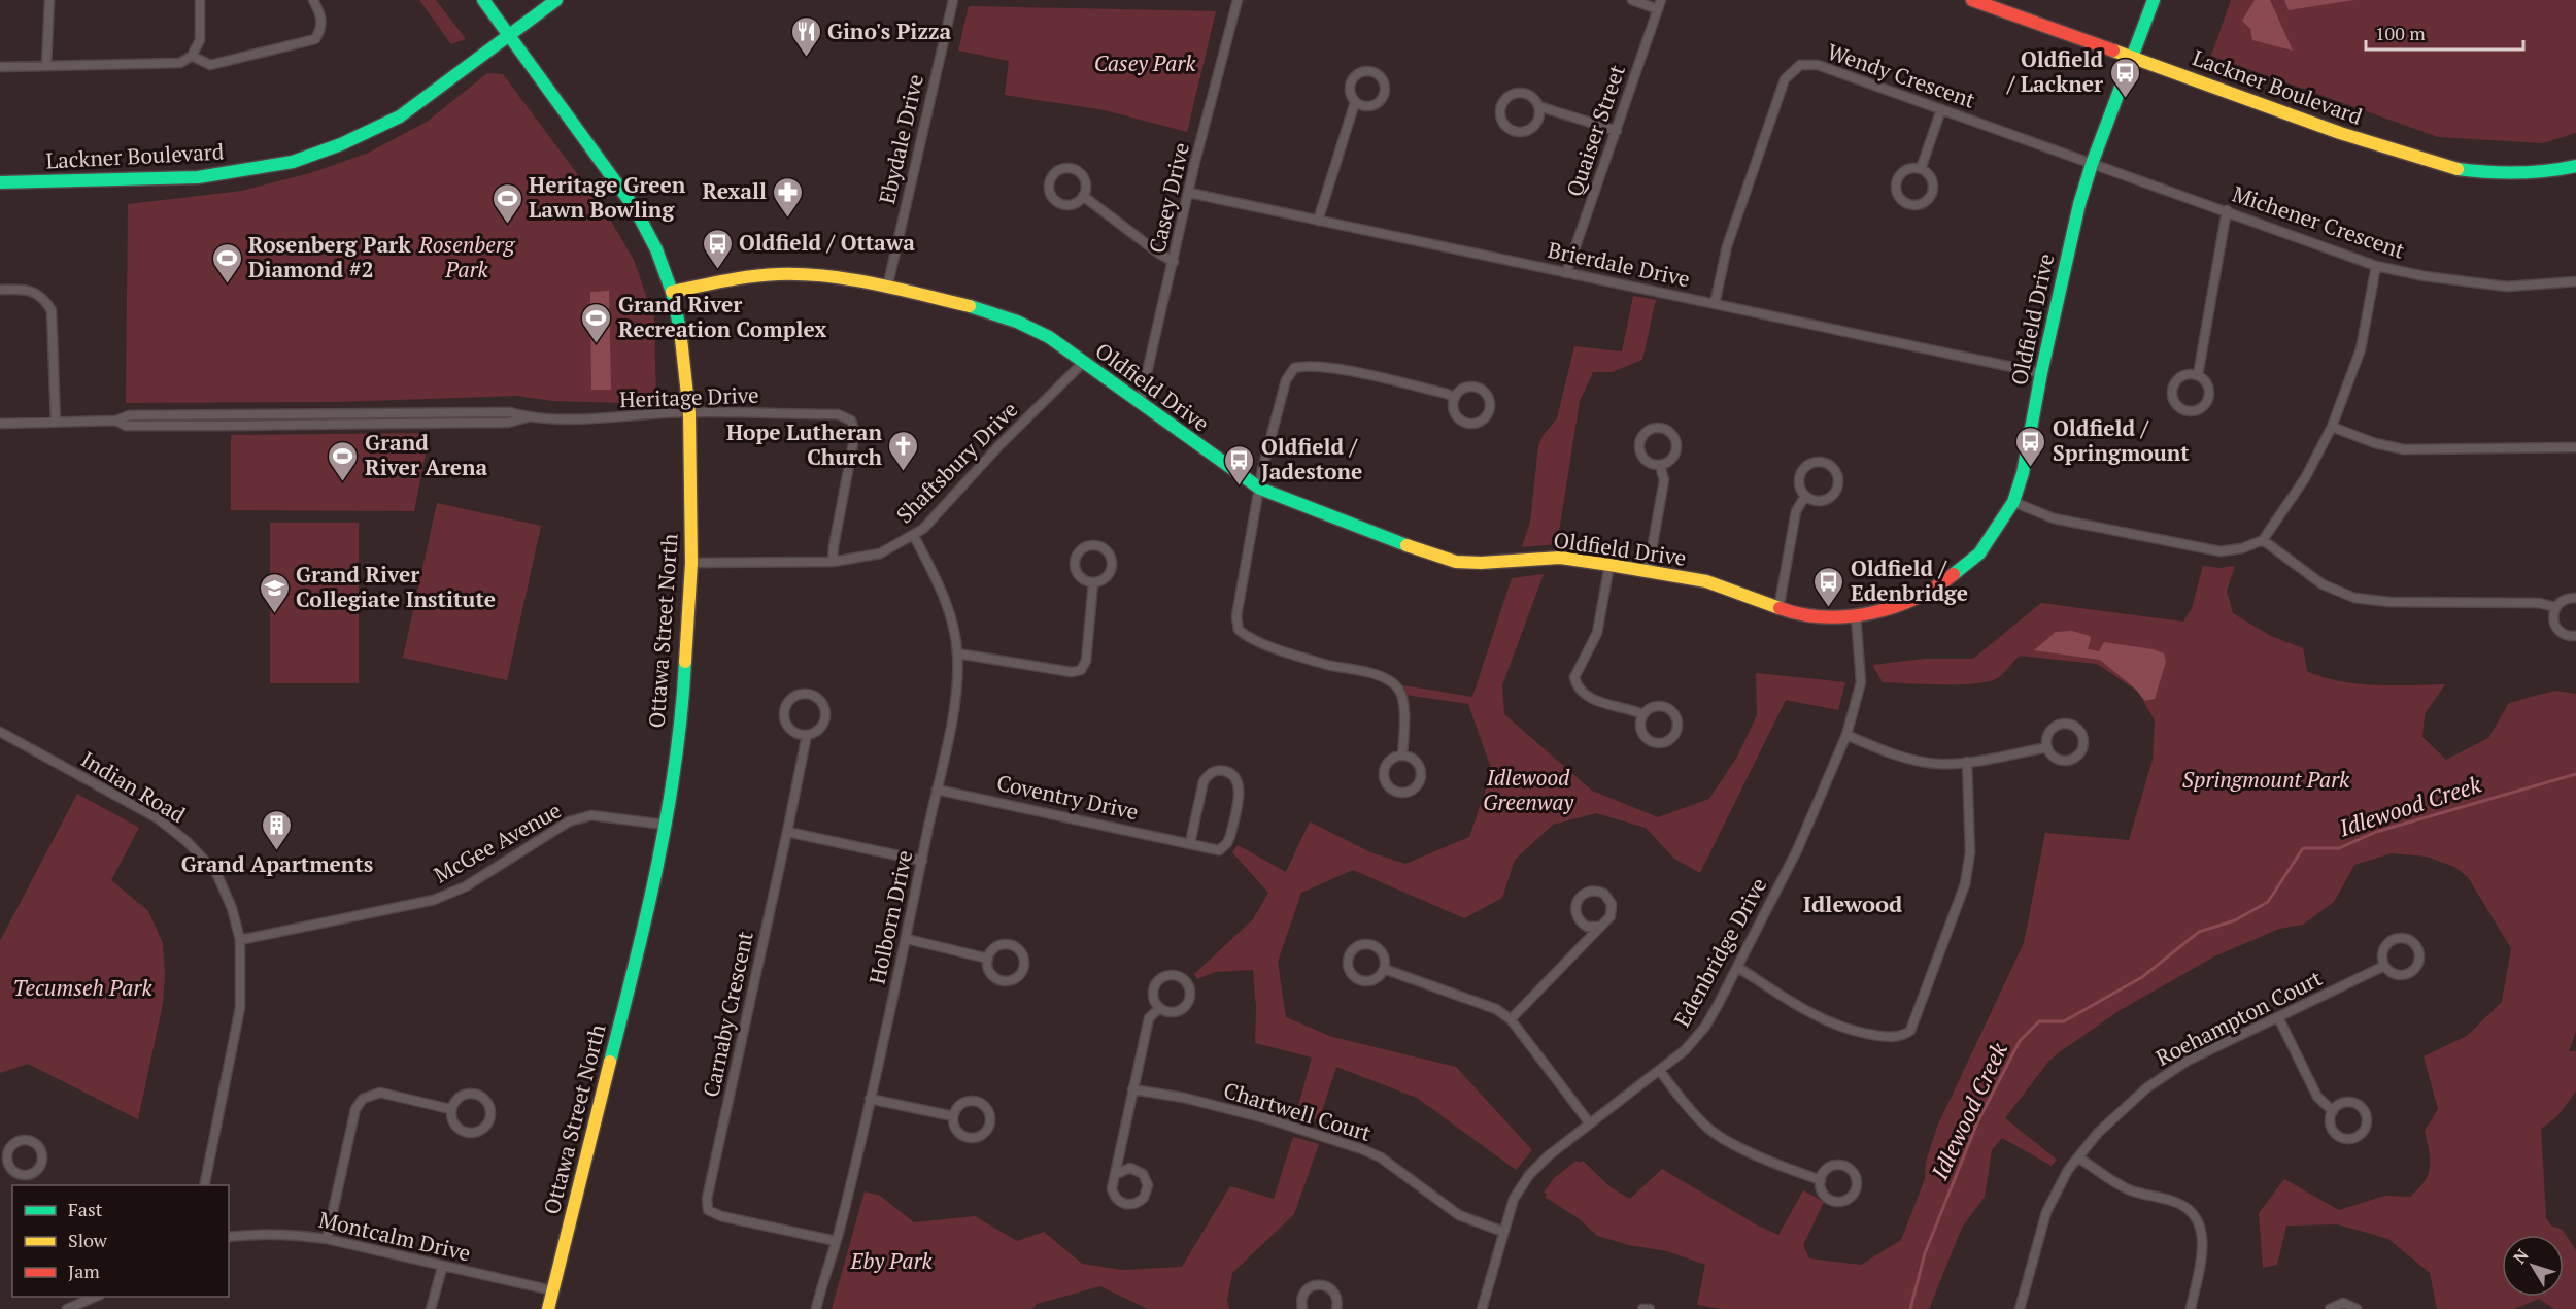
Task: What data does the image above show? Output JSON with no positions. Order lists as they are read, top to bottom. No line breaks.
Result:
{"streets":{"main road":["Lackner Boulevard","Oldfield Drive","Ottawa Street North"],"street":["Wendy Crescent","Quaiser Street","Ebydale Drive","Casey Drive","Michener Crescent","Brierdale Drive","Heritage Drive","Shaftsbury Drive","Indian Road","Coventry Drive","McGee Avenue","Holborn Drive","Edenbridge Drive","Carnaby Crescent","Roehampton Court","Chartwell Court","Montcalm Drive"]},"crossings":[["Wendy Crescent","Michener Crescent"],["Wendy Crescent","Brierdale Drive"],["Wendy Crescent","Oldfield Drive"],["Lackner Boulevard","Oldfield Drive"],["Lackner Boulevard","Ottawa Street North"],["Quaiser Street","Brierdale Drive"],["Ebydale Drive","Oldfield Drive"],["Casey Drive","Brierdale Drive"],["Casey Drive","Oldfield Drive"],["Michener Crescent","Oldfield Drive"],["Brierdale Drive","Oldfield Drive"],["Oldfield Drive","Shaftsbury Drive"],["Oldfield Drive","Ottawa Street North"],["Oldfield Drive","Edenbridge Drive"],["Heritage Drive","Shaftsbury Drive"],["Heritage Drive","Ottawa Street North"],["Shaftsbury Drive","Ottawa Street North"],["Shaftsbury Drive","Holborn Drive"],["Ottawa Street North","McGee Avenue"],["Ottawa Street North","Montcalm Drive"],["Indian Road","McGee Avenue"],["Coventry Drive","Holborn Drive"],["Holborn Drive","Carnaby Crescent"],["Edenbridge Drive","Chartwell Court"]],"districts":["Idlewood"],"water":["Idlewood Creek"],"parks":["Casey Park","Rosenberg Park","Idlewood Greenway","Springmount Park","Tecumseh Park","Eby Park"],"places":{"restaurant":["Gino's Pizza"],"bus stop":["Oldfield / Lackner","Oldfield / Ottawa","Oldfield / Springmount","Oldfield / Jadestone","Oldfield / Edenbridge"],"pharmacy":["Rexall"],"sports":["Heritage Green Lawn Bowling","Rosenberg Park Diamond #2","Grand River Recreation Complex","Grand River Arena"],"church":["Hope Lutheran Church"],"school or university":["Grand River Collegiate Institute"],"building":["Grand Apartments"]},"legend":["Fast","Slow","Jam"],"scale_bar":"100 m","north":"top left"}
